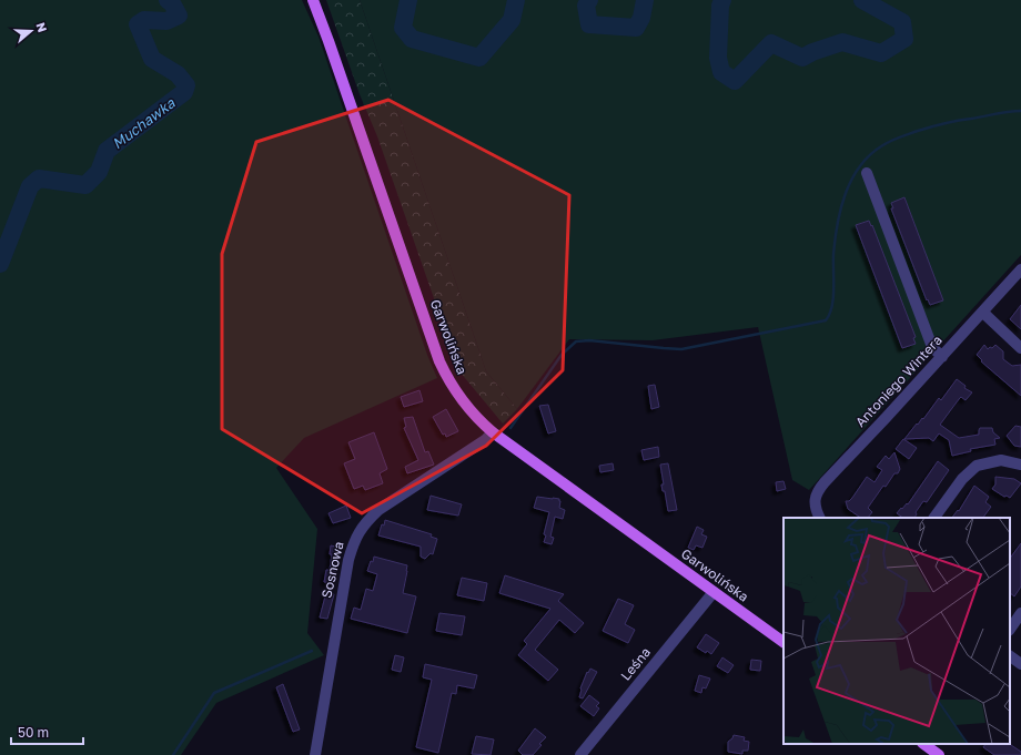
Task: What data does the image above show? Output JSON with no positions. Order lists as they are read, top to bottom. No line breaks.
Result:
{"streets":{"main road":["Garwolińska"],"street":["Antoniego Wintera","Sosnowa","Leśna"]},"crossings":[["Garwolińska","Sosnowa"],["Garwolińska","Leśna"]],"water":["Muchawka"],"scale_bar":"50 m","north":"right"}
